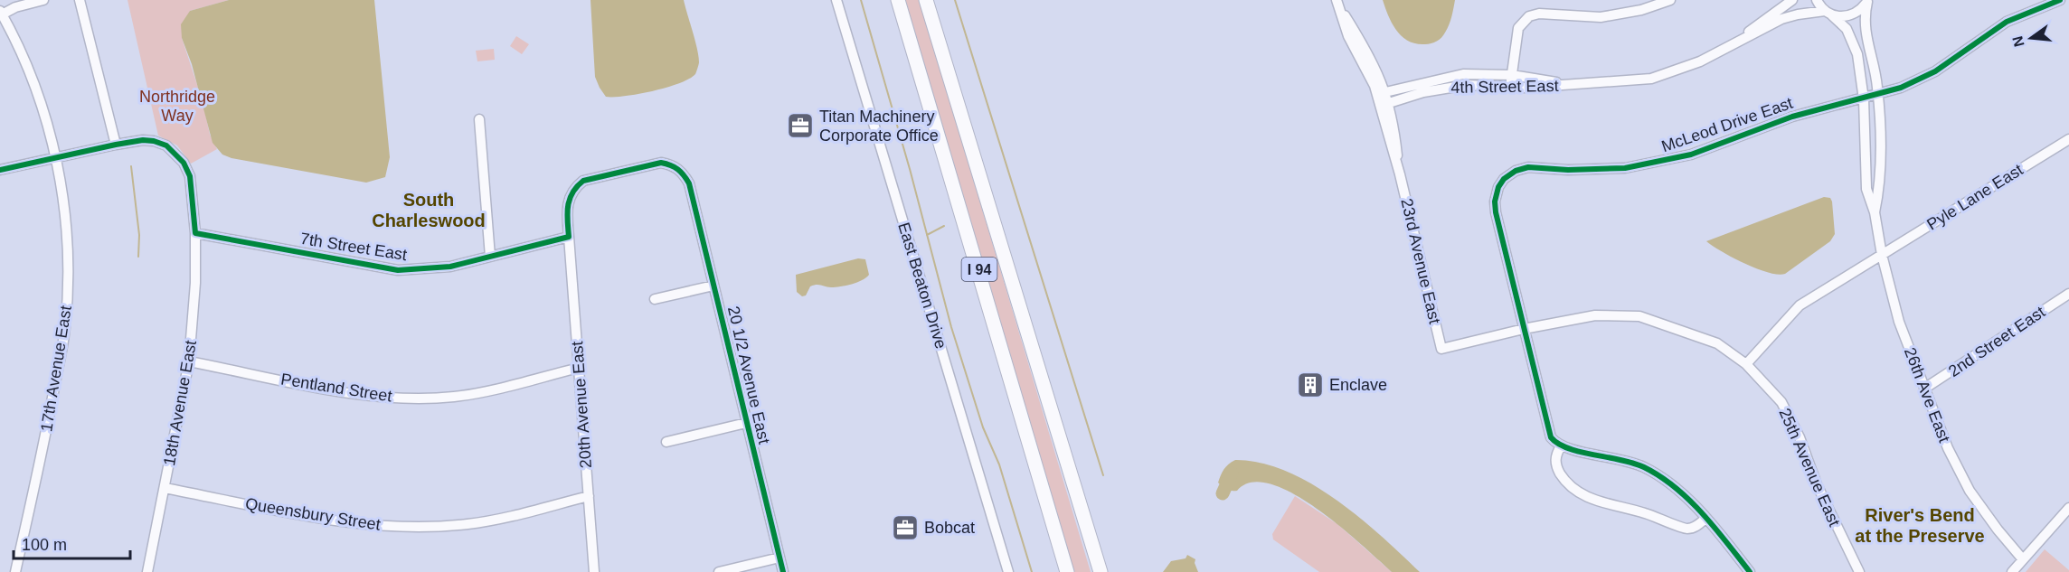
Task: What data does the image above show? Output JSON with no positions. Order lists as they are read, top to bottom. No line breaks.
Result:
{"streets":{"highway":["I 94"],"street":["4th Street East","McLeod Drive East","Pyle Lane East","7th Street East","23rd Avenue East","East Beaton Drive","2nd Street East","17th Avenue East","20 1/2 Avenue East","Pentland Street","26th Ave East","18th Avenue East","20th Avenue East","25th Avenue East","Queensbury Street"]},"crossings":[["4th Street East","23rd Avenue East"],["McLeod Drive East","25th Avenue East"],["Pyle Lane East","26th Ave East"],["Pyle Lane East","25th Avenue East"],["7th Street East","20 1/2 Avenue East"],["7th Street East","18th Avenue East"],["7th Street East","20th Avenue East"],["23rd Avenue East","25th Avenue East"],["2nd Street East","26th Ave East"],["20 1/2 Avenue East","20th Avenue East"],["Pentland Street","18th Avenue East"],["Pentland Street","20th Avenue East"],["18th Avenue East","Queensbury Street"],["20th Avenue East","Queensbury Street"]],"districts":["South Charleswood","River's Bend at the Preserve"],"parks":["Northridge Way"],"places":{"office":["Titan Machinery Corporate Office","Bobcat"],"building":["Enclave"]},"scale_bar":"100 m","north":"left"}
